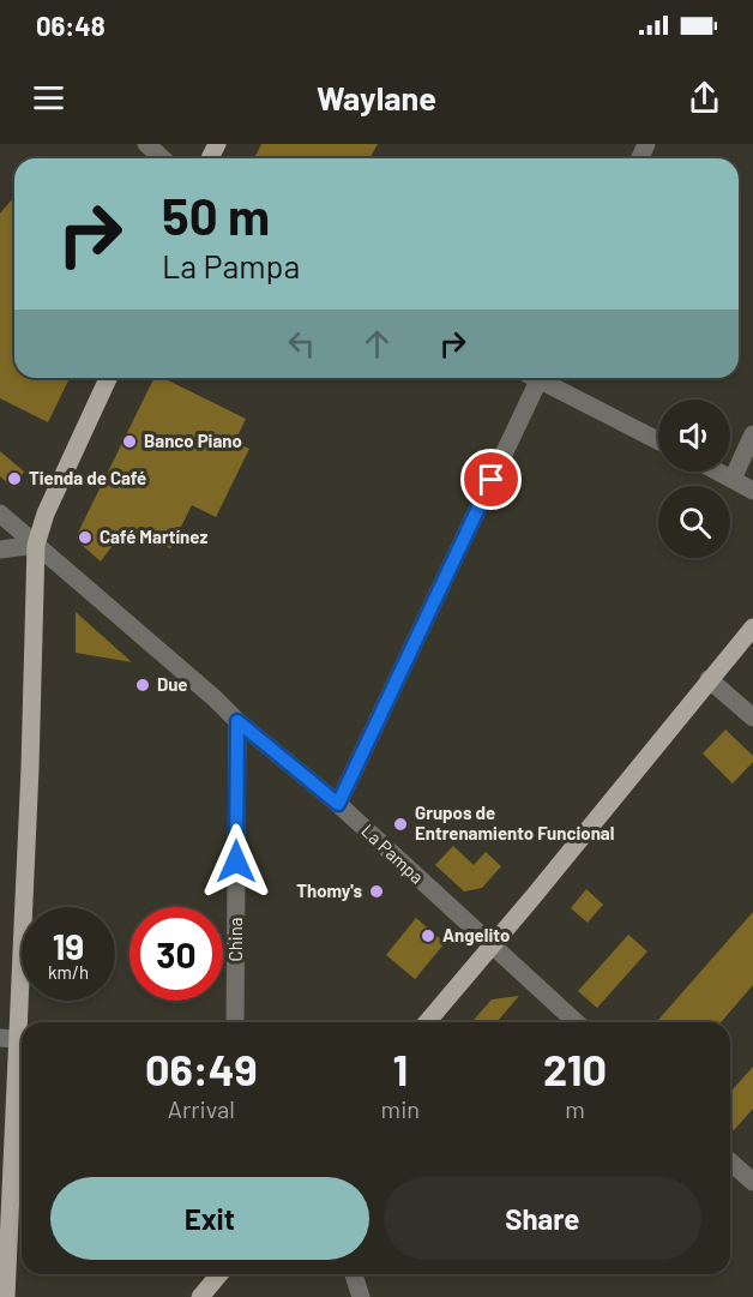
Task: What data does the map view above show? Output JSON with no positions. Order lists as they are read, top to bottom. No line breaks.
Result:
{"streets":{"street":["La Pampa","China"]},"crossings":[["La Pampa","China"]],"places":["Banco Piano","Tienda de Café","Café Martínez","Due","Grupos de Entrenamiento Funcional","Thomy's","Angelito"],"page":{"status":"06:48","header":"Waylane","turn":["50 m","La Pampa"],"speed":"19 km/h","limit":"30","eta":["06:49","Arrival","1","min","210","m"],"buttons":["Exit","Share"]}}
